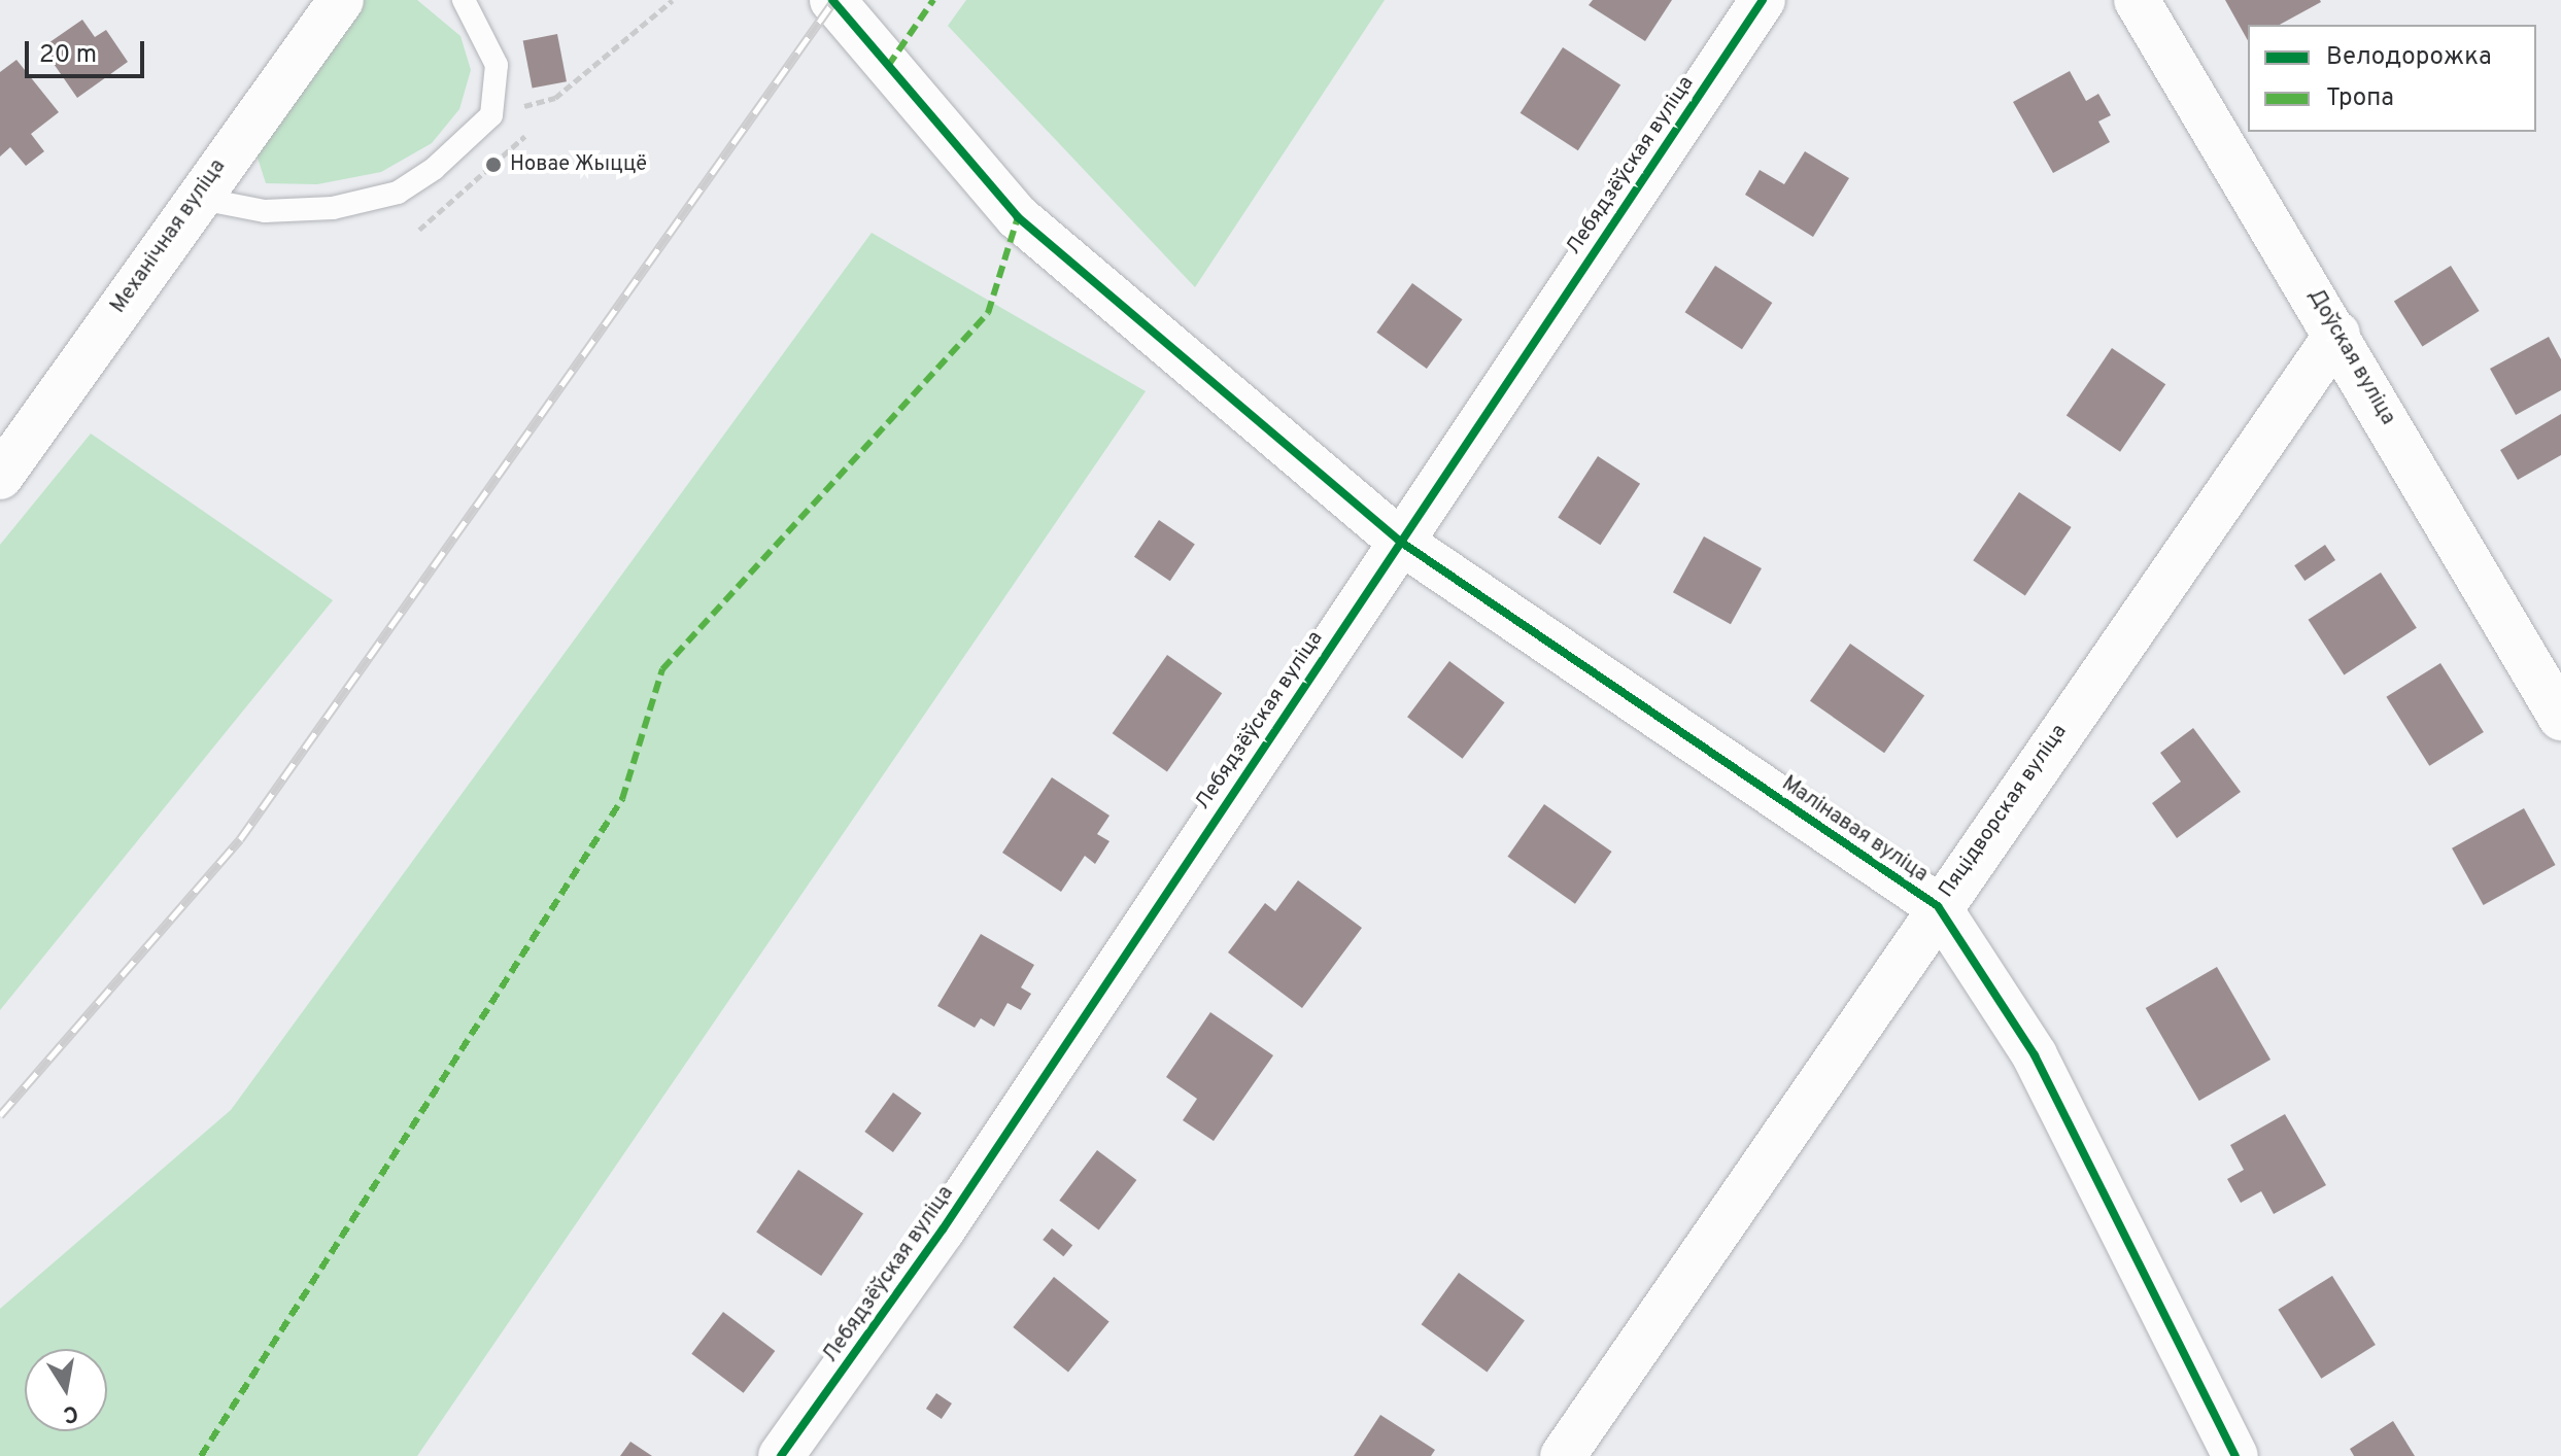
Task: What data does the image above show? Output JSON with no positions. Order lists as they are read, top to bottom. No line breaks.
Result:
{"streets":{"street":["Лебядзёўская вуліца","Механічная вуліца","Доўская вуліца","Пяцідворская вуліца","Малінавая вуліца"]},"crossings":[["Лебядзёўская вуліца","Малінавая вуліца"],["Доўская вуліца","Пяцідворская вуліца"],["Пяцідворская вуліца","Малінавая вуліца"]],"places":["Новае Жыццё"],"legend":["Велодорожка","Тропа"],"scale_bar":"20 m","north":"bottom"}
